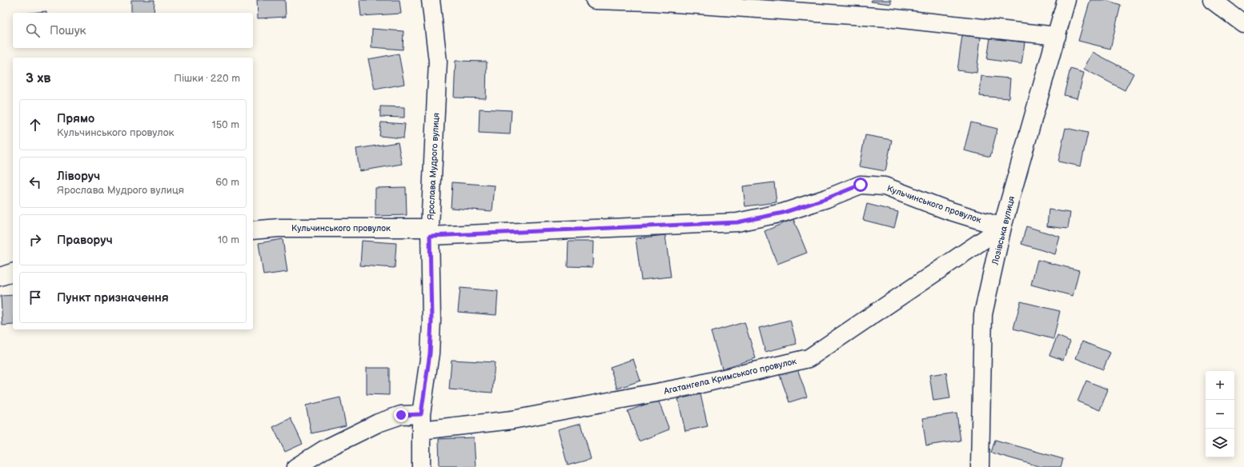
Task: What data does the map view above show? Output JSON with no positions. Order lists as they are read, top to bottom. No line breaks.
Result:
{"streets":{"street":["Ярослава Мудрого вулиця","Кульчинського провулок","Лозівська вулиця","Агатангела Кримського провулок"]},"crossings":[["Ярослава Мудрого вулиця","Кульчинського провулок"],["Ярослава Мудрого вулиця","Агатангела Кримського провулок"],["Кульчинського провулок","Лозівська вулиця"],["Кульчинського провулок","Агатангела Кримського провулок"],["Лозівська вулиця","Агатангела Кримського провулок"]],"page":{"search":"Пошук","heading":["3 хв","Пішки · 220 m"],"list":[["Прямо","Кульчинського провулок","150 m"],["Ліворуч","Ярослава Мудрого вулиця","60 m"],["Праворуч","10 m"],"Пункт призначення"],"map_buttons":["+","−"]}}
